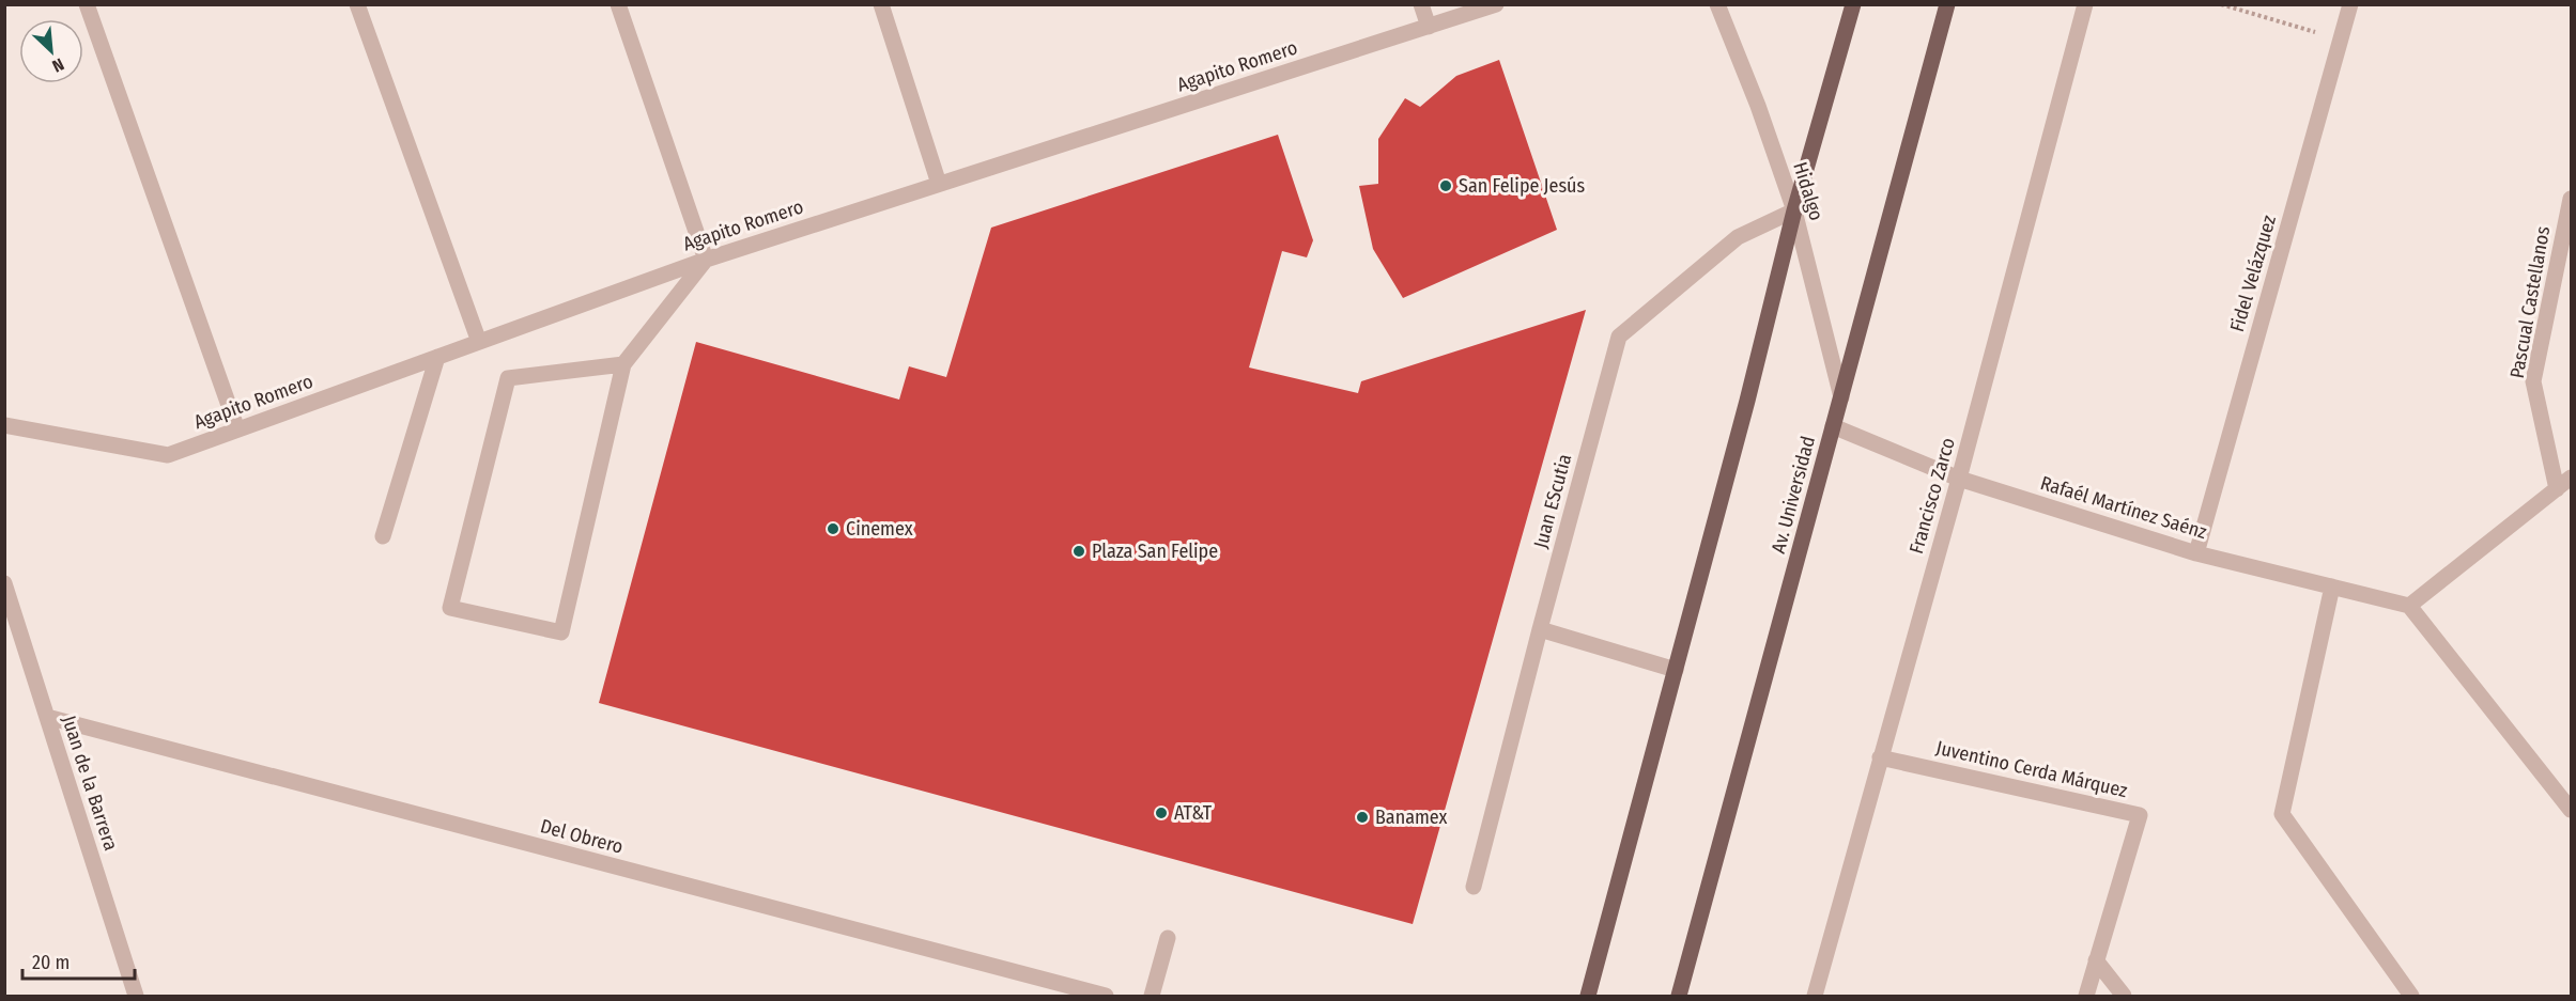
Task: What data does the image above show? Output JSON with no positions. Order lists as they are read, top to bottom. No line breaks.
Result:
{"streets":{"main road":["Av. Universidad"],"street":["Agapito Romero","Hidalgo","Fidel Velázquez","Pascual Castellanos","Francisco Zarco","Juan EScutia","Rafaél Martínez Saénz","Juventino Cerda Márquez","Juan de la Barrera","Del Obrero"]},"crossings":[["Hidalgo","Av. Universidad"],["Hidalgo","Juan EScutia"],["Fidel Velázquez","Rafaél Martínez Saénz"],["Av. Universidad","Rafaél Martínez Saénz"],["Francisco Zarco","Rafaél Martínez Saénz"],["Francisco Zarco","Juventino Cerda Márquez"],["Juan de la Barrera","Del Obrero"]],"places":["San Felipe Jesús","Cinemex","Plaza San Felipe","AT&T","Banamex"],"scale_bar":"20 m","north":"bottom right"}
